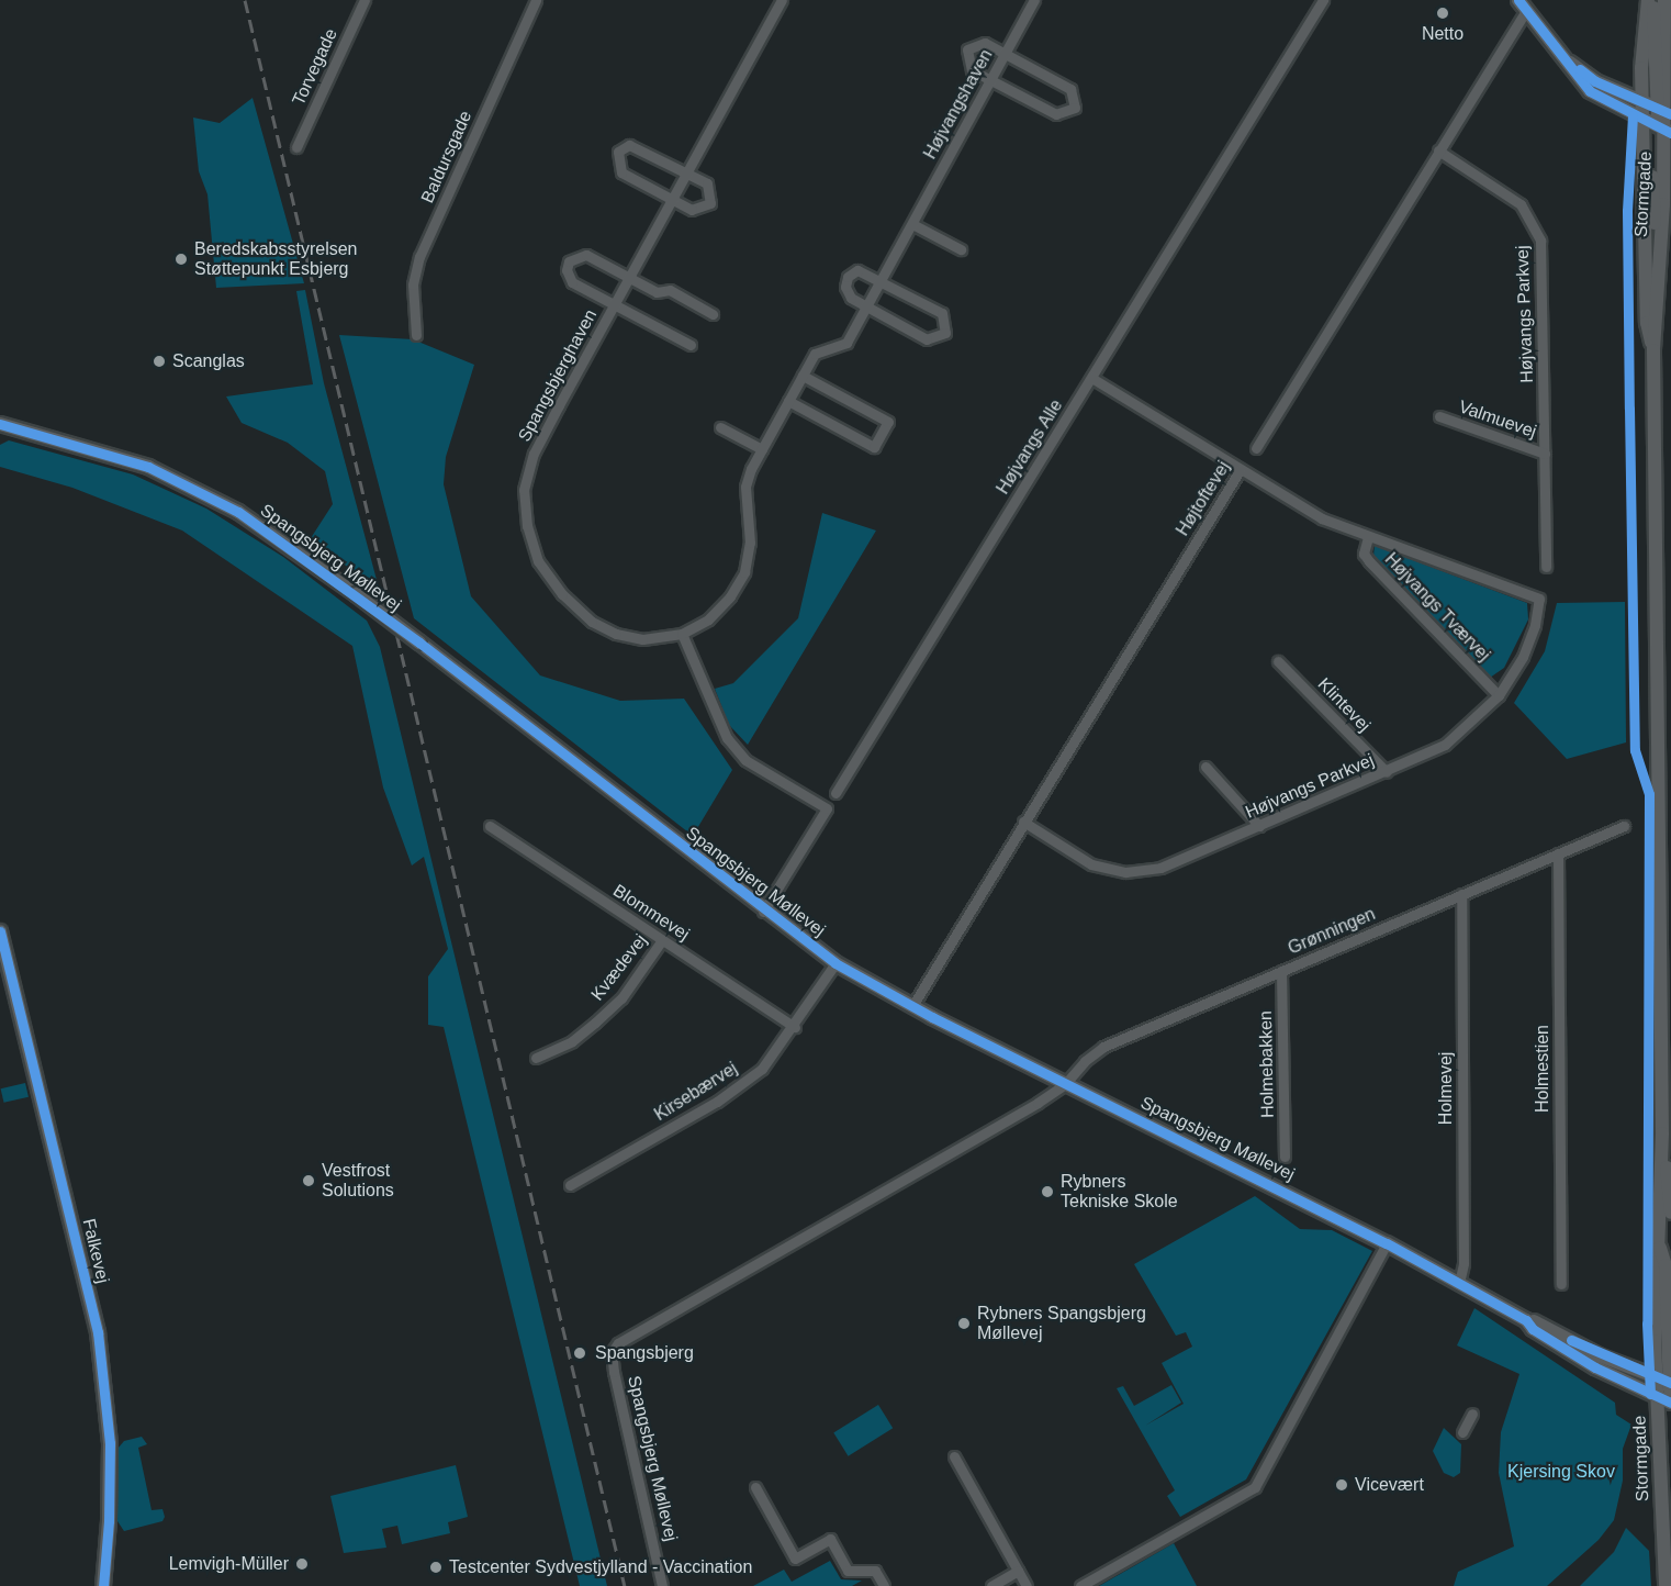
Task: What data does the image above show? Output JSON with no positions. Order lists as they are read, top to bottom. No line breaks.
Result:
{"streets":{"street":["Torvegade","Højvangshaven","Baldursgade","Stormgade","Højvangs Parkvej","Spangsbjerghaven","Valmuevej","Højvangs Alle","Højtoftevej","Spangsbjerg Møllevej","Højvangs Tværvej","Klintevej","Blommevej","Grønningen","Kvædevej","Holmebakken","Holmestien","Holmevej","Kirsebærvej","Falkevej"]},"crossings":[["Højvangshaven","Spangsbjerghaven"],["Stormgade","Spangsbjerg Møllevej"],["Højvangs Parkvej","Valmuevej"],["Højvangs Parkvej","Højtoftevej"],["Højvangs Parkvej","Højvangs Tværvej"],["Højvangs Parkvej","Klintevej"],["Højvangs Alle","Højvangs Tværvej"],["Højtoftevej","Spangsbjerg Møllevej"],["Højtoftevej","Højvangs Tværvej"],["Spangsbjerg Møllevej","Grønningen"],["Spangsbjerg Møllevej","Holmevej"],["Spangsbjerg Møllevej","Kirsebærvej"],["Blommevej","Kvædevej"],["Blommevej","Kirsebærvej"],["Grønningen","Holmebakken"],["Grønningen","Holmestien"],["Grønningen","Holmevej"]],"parks":["Kjersing Skov"],"places":["Netto","Beredskabsstyrelsen Støttepunkt Esbjerg","Scanglas","Vestfrost Solutions","Rybners Tekniske Skole","Rybners Spangsbjerg Møllevej","Spangsbjerg","Vicevært","Lemvigh-Müller","Testcenter Sydvestjylland - Vaccination"]}
